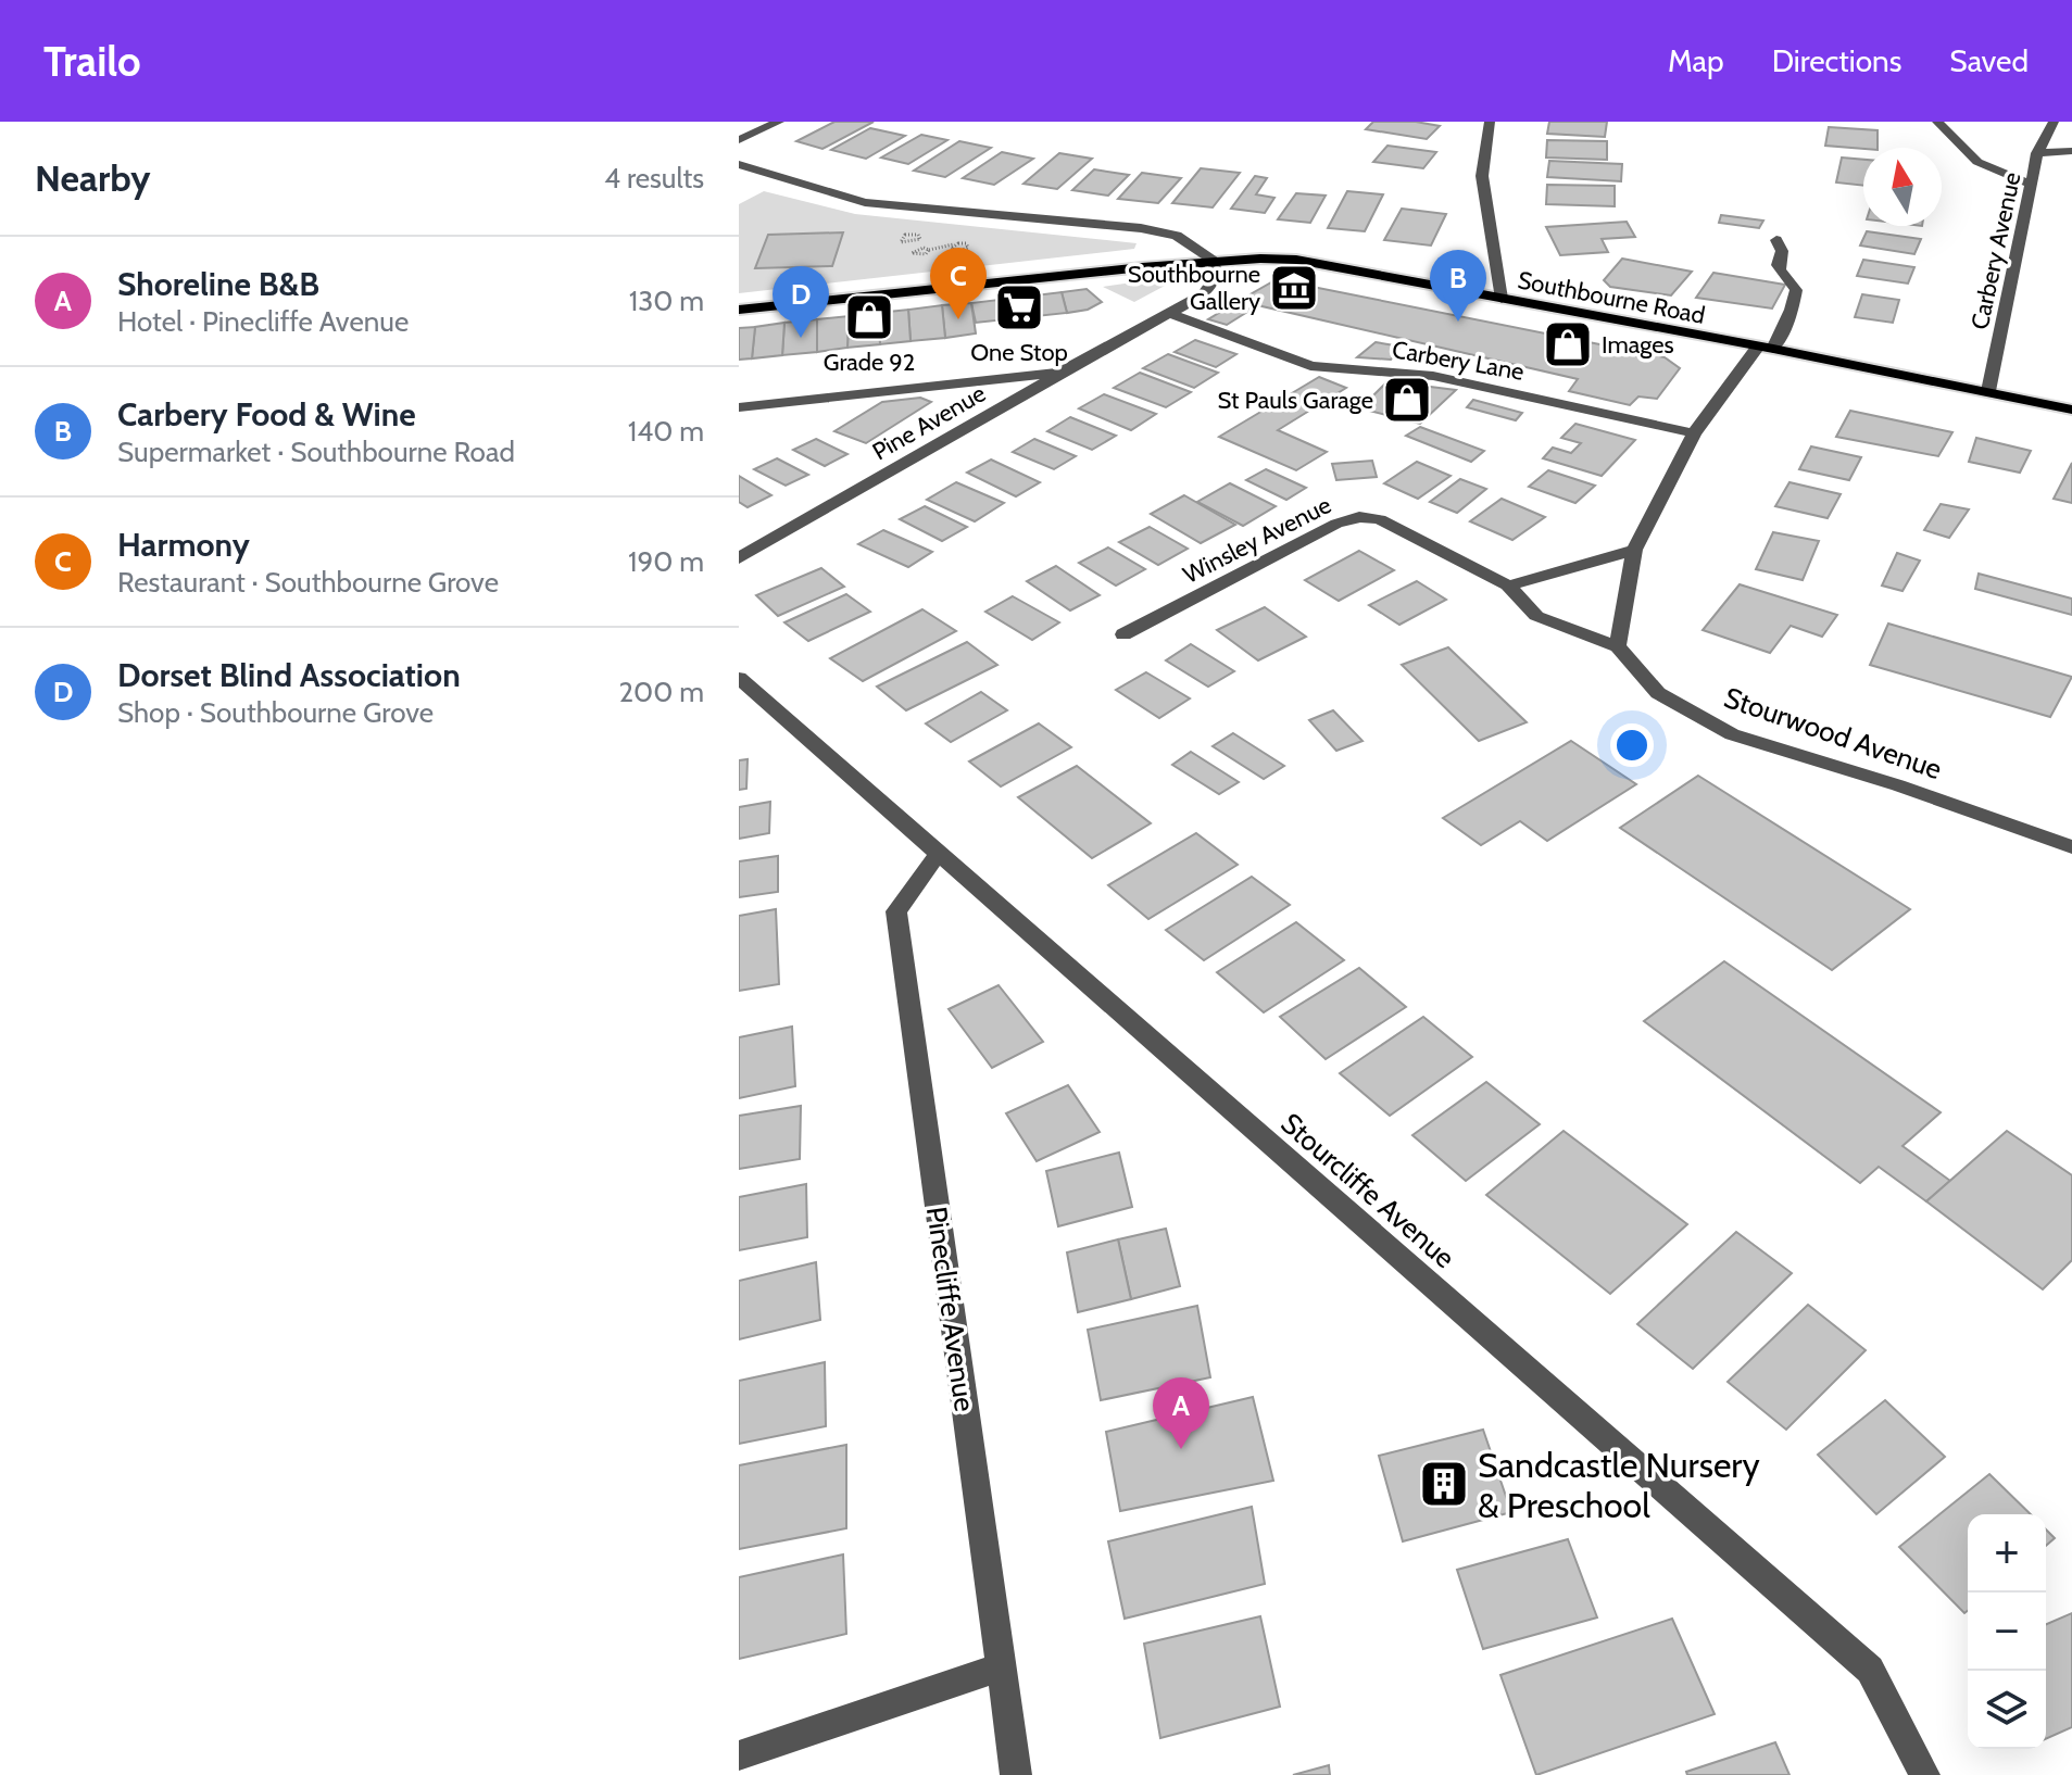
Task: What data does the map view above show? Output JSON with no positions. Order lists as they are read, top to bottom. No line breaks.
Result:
{"streets":{"main road":["Southbourne Road"],"street":["Carbery Avenue","Carbery Lane","Pine Avenue","Winsley Avenue","Stourwood Avenue","Stourcliffe Avenue","Pinecliffe Avenue"]},"crossings":[["Carbery Avenue","Southbourne Road"],["Southbourne Road","Pine Avenue"],["Carbery Lane","Pine Avenue"],["Winsley Avenue","Stourwood Avenue"],["Stourcliffe Avenue","Pinecliffe Avenue"]],"places":{"museum":["Southbourne Gallery"],"supermarket":["One Stop"],"shop":["Grade 92","Images","St Pauls Garage"],"building":["Sandcastle Nursery & Preschool"]},"north":"top","page":{"header":"Trailo","nav":["Map","Directions","Saved"],"heading":["Nearby","4 results"],"list":[{"mark":"A","name":"Shoreline B&B","note":"Hotel · Pinecliffe Avenue","value":"130 m"},{"mark":"B","name":"Carbery Food & Wine","note":"Supermarket · Southbourne Road","value":"140 m"},{"mark":"C","name":"Harmony","note":"Restaurant · Southbourne Grove","value":"190 m"},{"mark":"D","name":"Dorset Blind Association","note":"Shop · Southbourne Grove","value":"200 m"}],"pins":["C","B","D","A"],"map_buttons":["+","−"]}}
